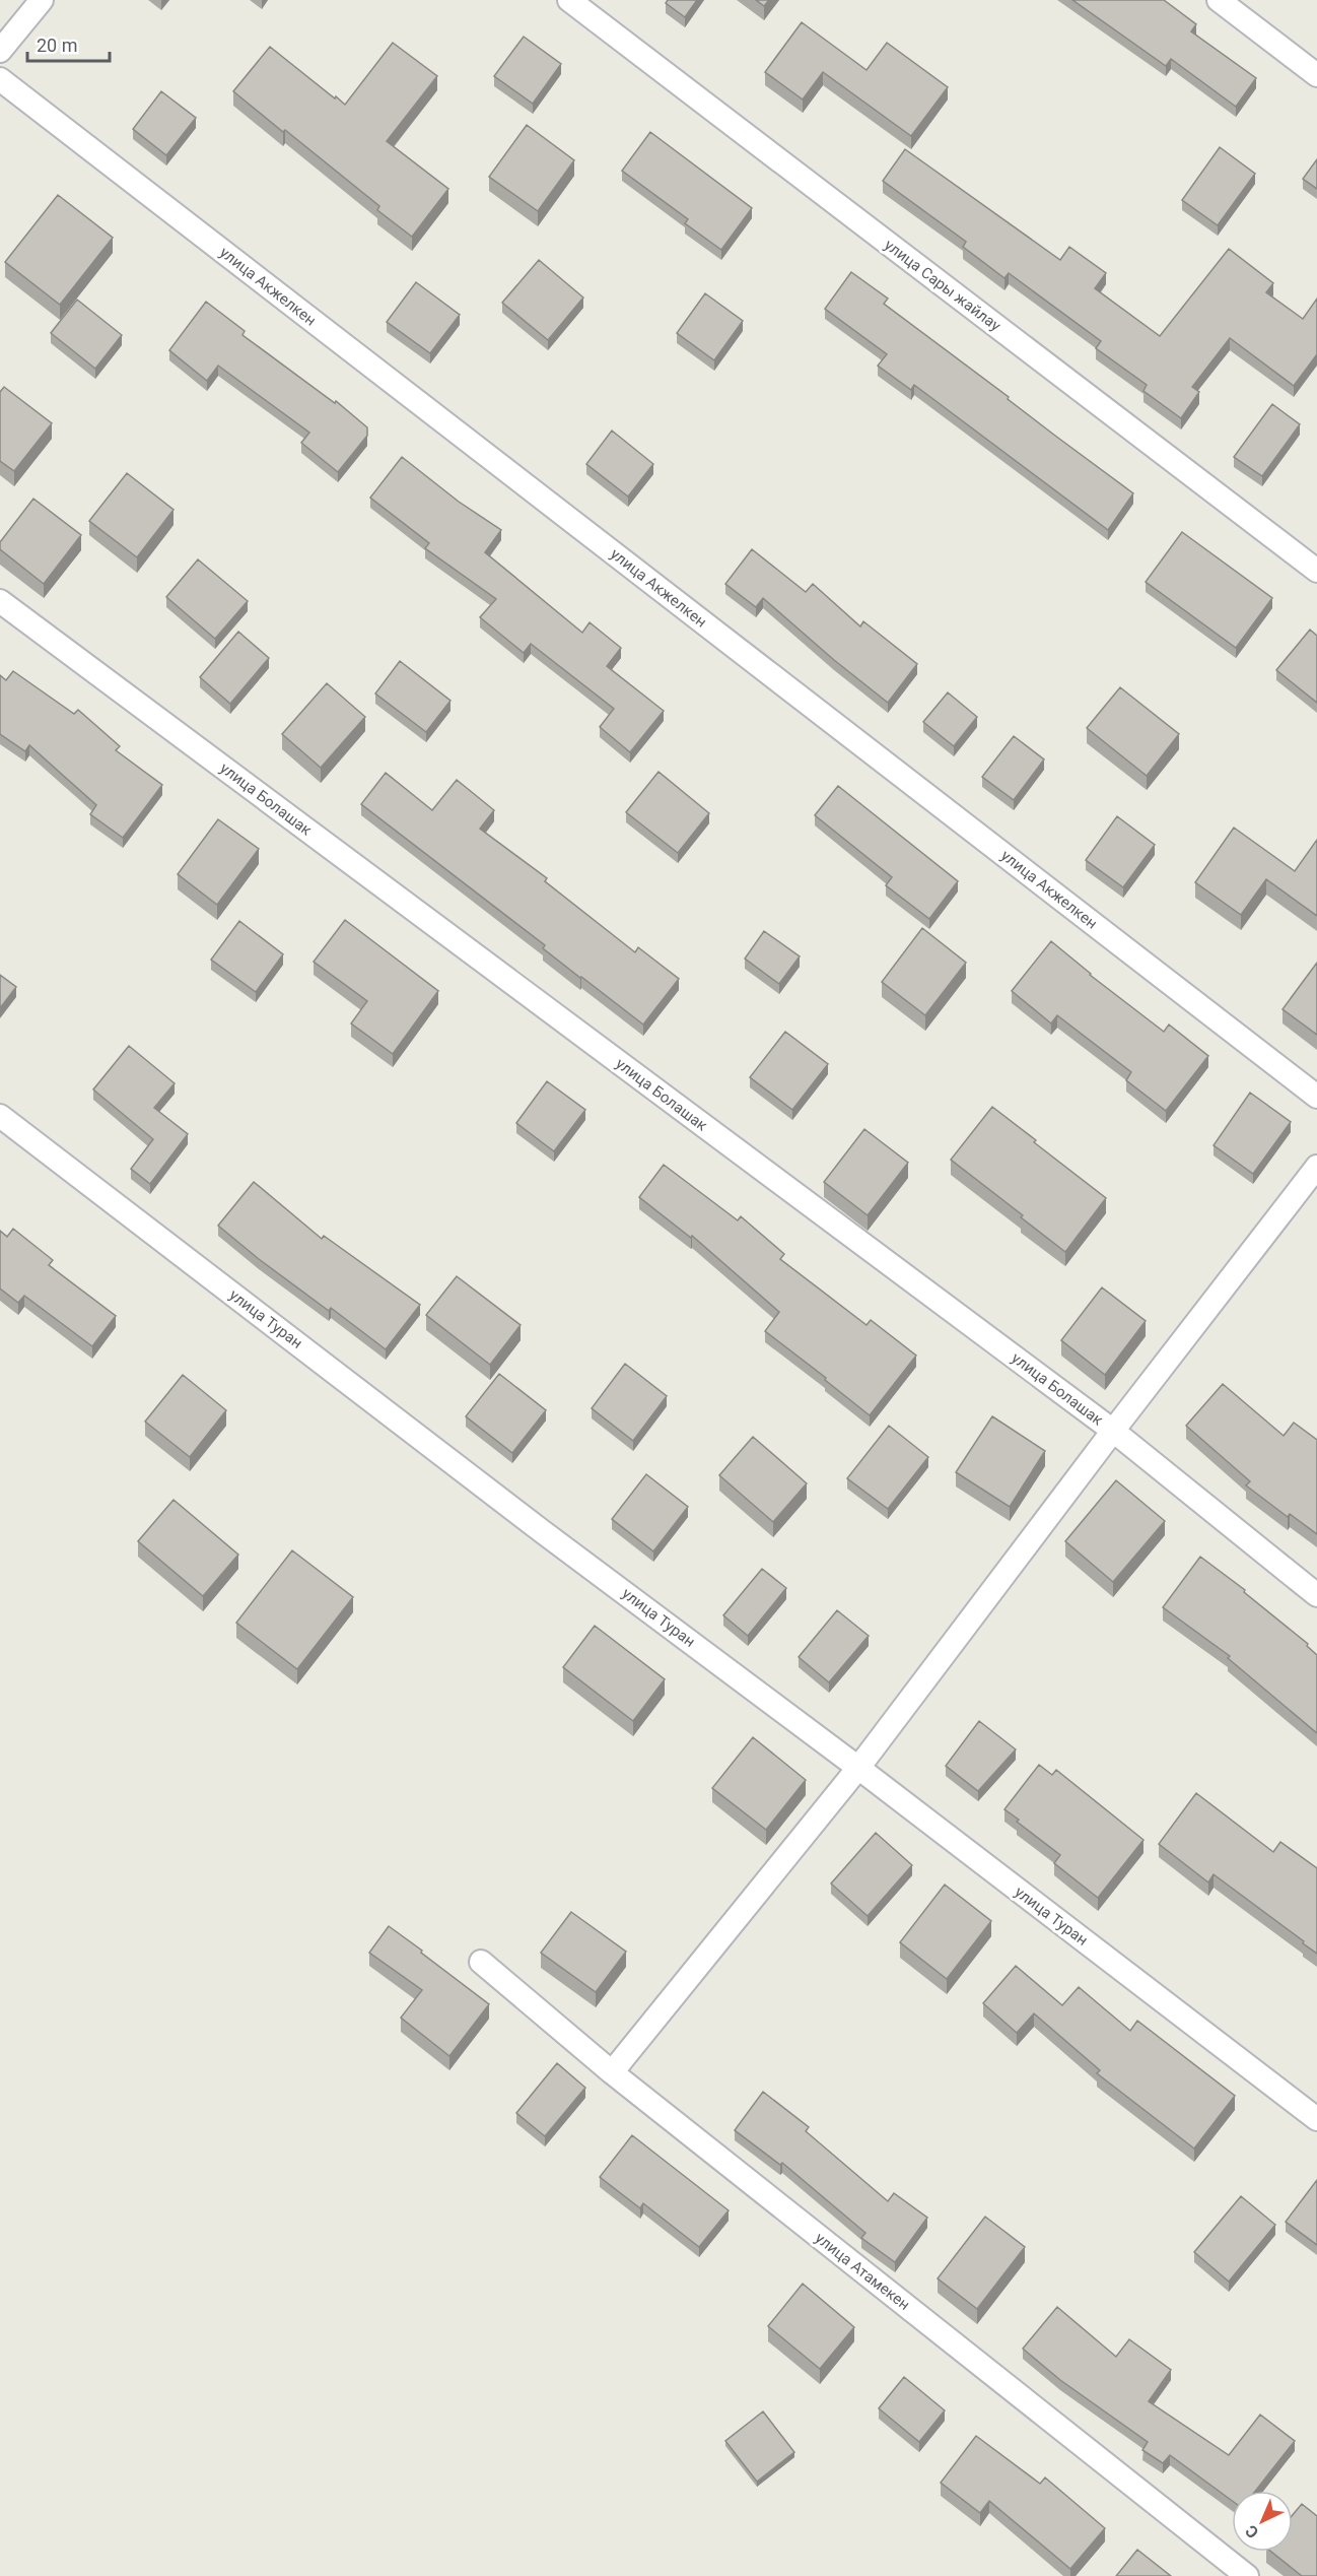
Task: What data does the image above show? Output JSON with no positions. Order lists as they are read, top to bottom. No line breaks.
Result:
{"streets":{"street":["улица Сары жайлау","улица Акжелкен","улица Болашак","улица Туран","улица Атамекен"]},"scale_bar":"20 m","north":"bottom left"}
